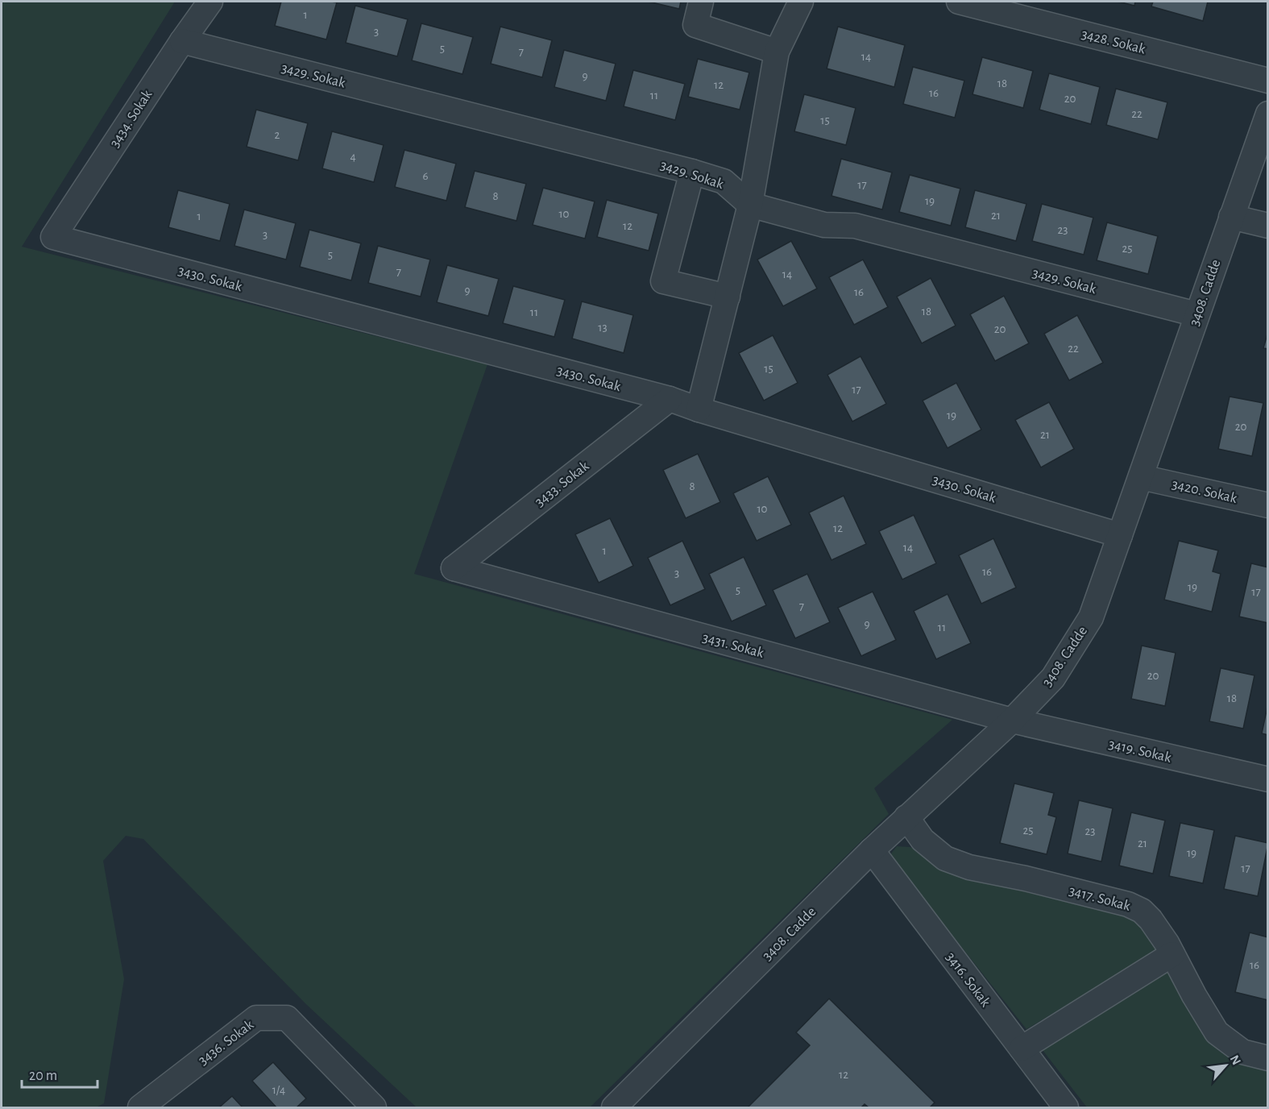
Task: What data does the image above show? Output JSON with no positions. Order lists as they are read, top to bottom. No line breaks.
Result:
{"streets":{"street":["3428. Sokak","3429. Sokak","3434. Sokak","3430. Sokak","3408. Cadde","3433. Sokak","3420. Sokak","3431. Sokak","3419. Sokak","3417. Sokak","3416. Sokak","3436. Sokak"]},"crossings":[["3429. Sokak","3434. Sokak"],["3429. Sokak","3408. Cadde"],["3434. Sokak","3430. Sokak"],["3430. Sokak","3408. Cadde"],["3430. Sokak","3433. Sokak"],["3408. Cadde","3420. Sokak"],["3408. Cadde","3431. Sokak"],["3408. Cadde","3419. Sokak"],["3408. Cadde","3417. Sokak"],["3408. Cadde","3416. Sokak"],["3433. Sokak","3431. Sokak"],["3431. Sokak","3419. Sokak"]],"house_numbers":["1","3","5","7","14","9","18","12","16","11","20","22","15","2","4","6","17","8","19","10","21","1","12","23","3","25","5","7","14","9","16","18","11","13","20","22","15","17","19","20","21","8","10","12","14","1","16","3","19","5","17","7","9","11","20","18","25","23","21","19","17","16","12","1/4"],"scale_bar":"20 m","north":"top right"}
